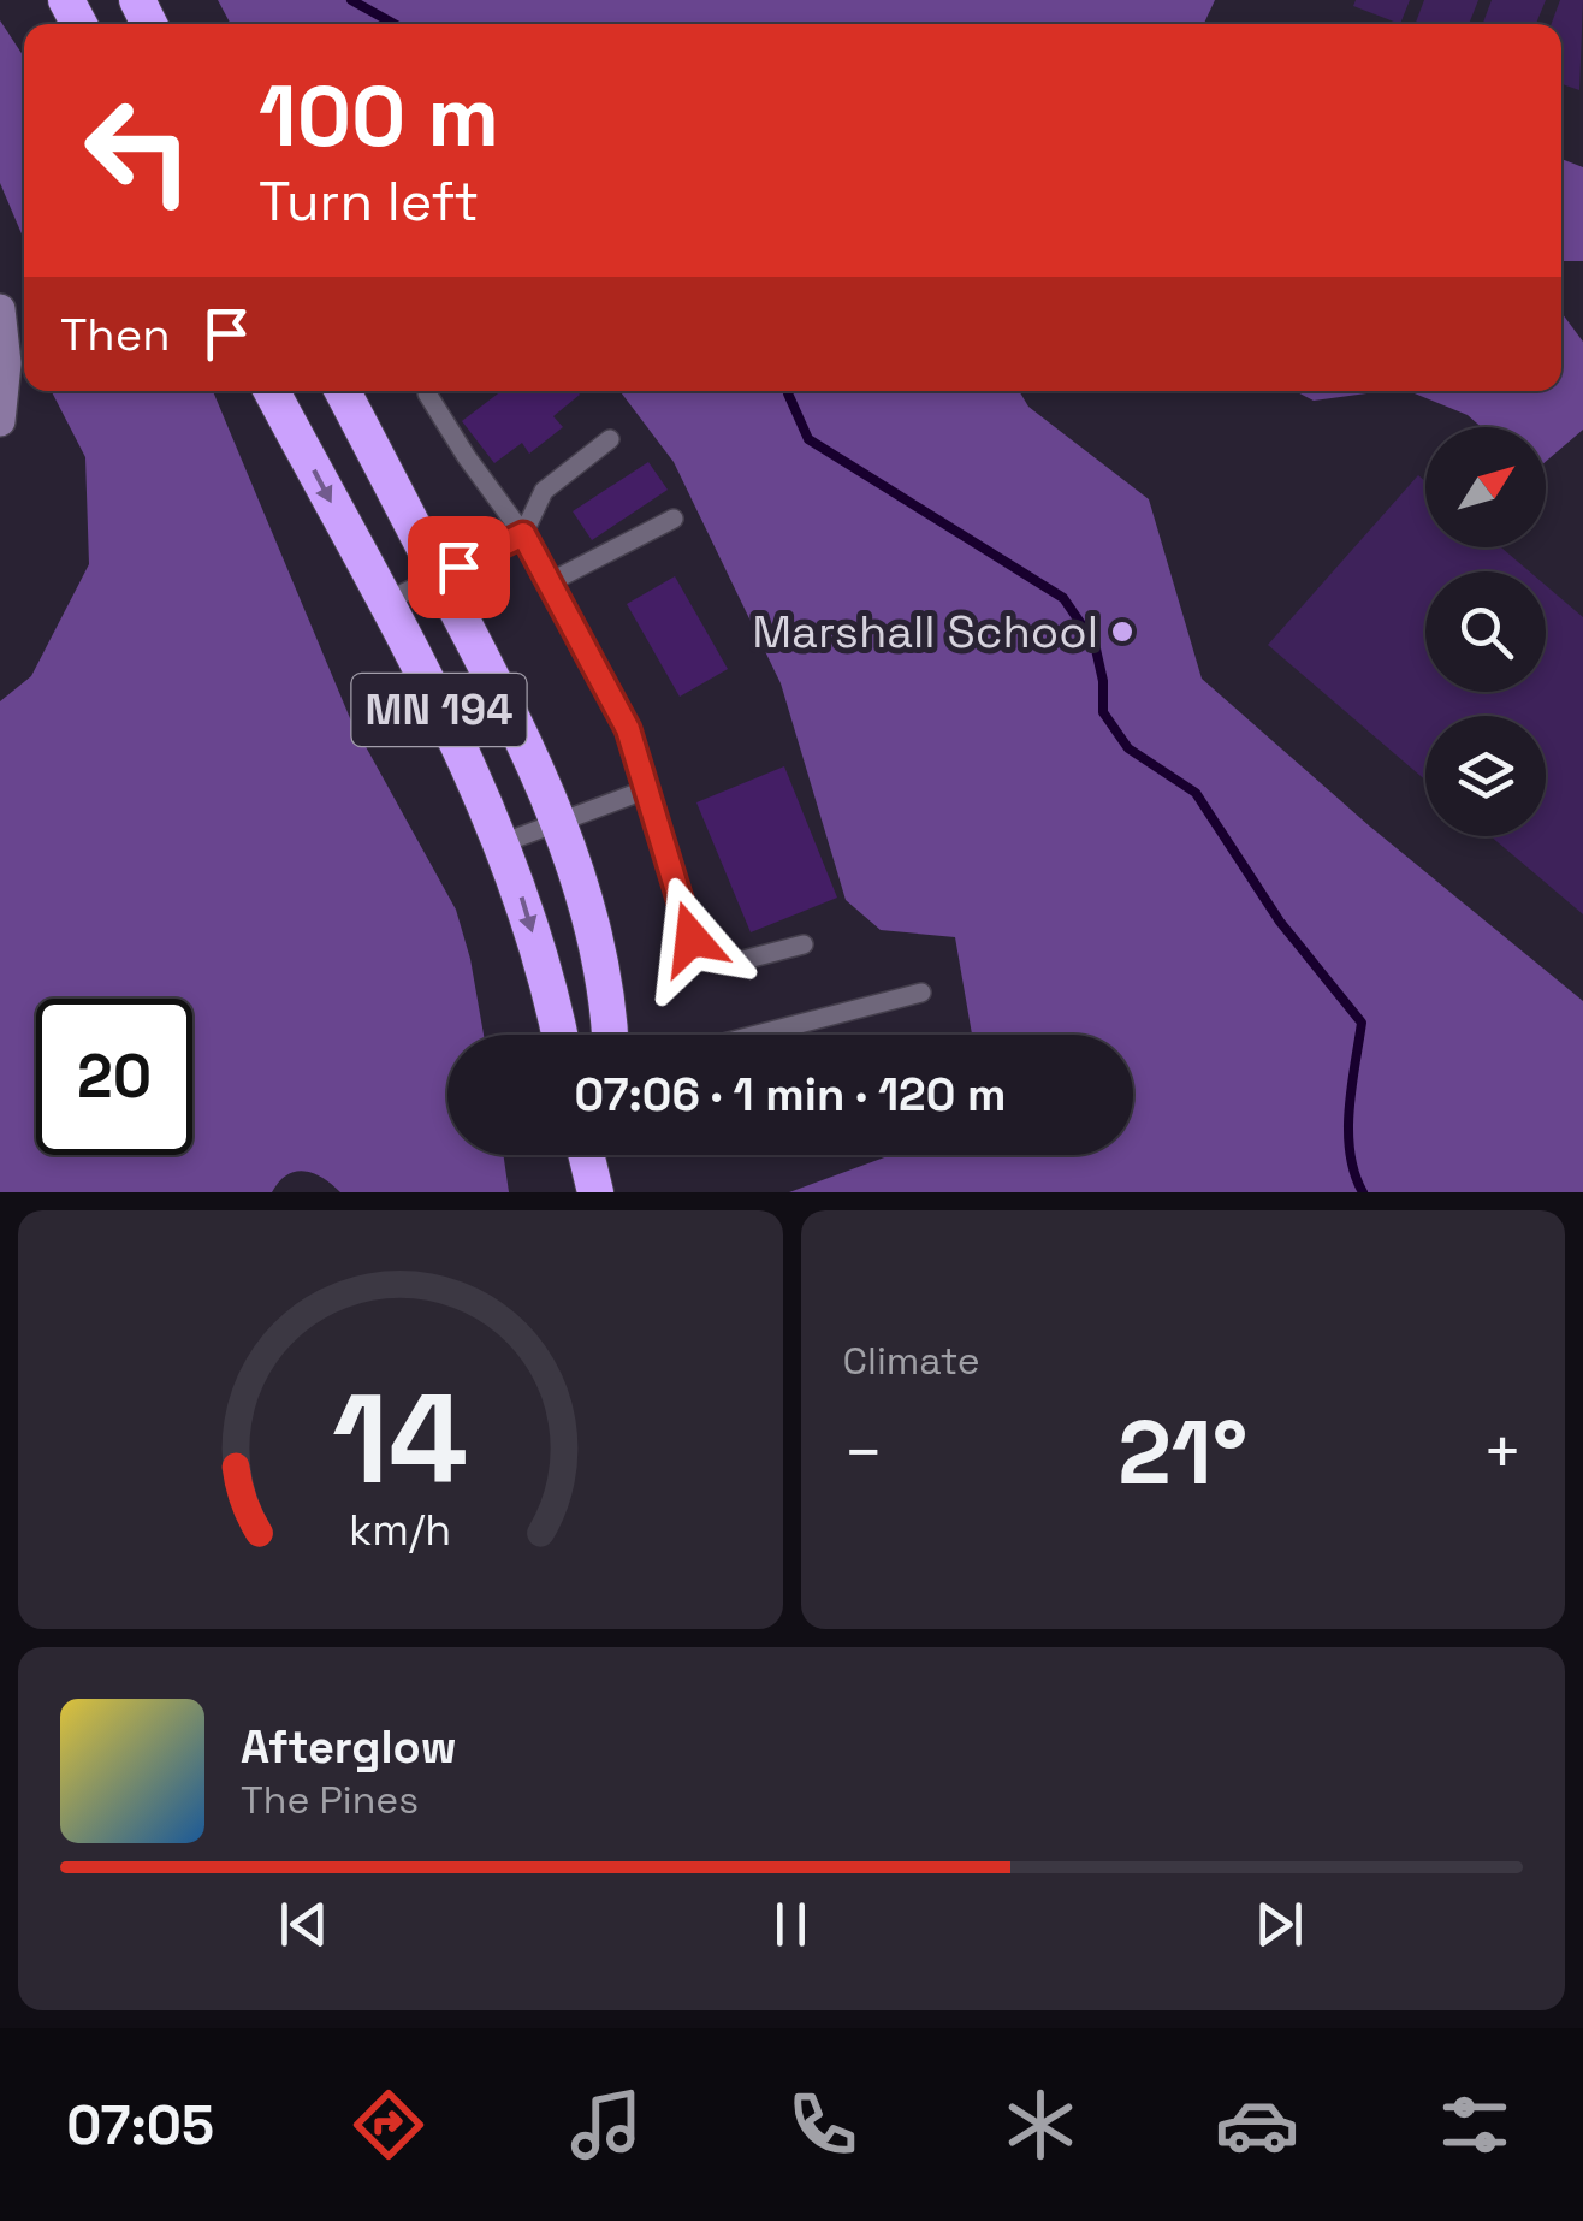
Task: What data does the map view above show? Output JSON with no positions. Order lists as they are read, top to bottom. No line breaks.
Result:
{"streets":{"highway":["MN 194"]},"places":["Marshall School"],"north":"top right","page":{"turn":["100 m","Turn left"],"then":"Then","limit":"20","trip":"07:06 · 1 min · 120 m","tile":"Climate","heat":["−","21°","+"],"song":["Afterglow","The Pines"],"tabs":"07:05","gauge":["14","km/h"]}}
